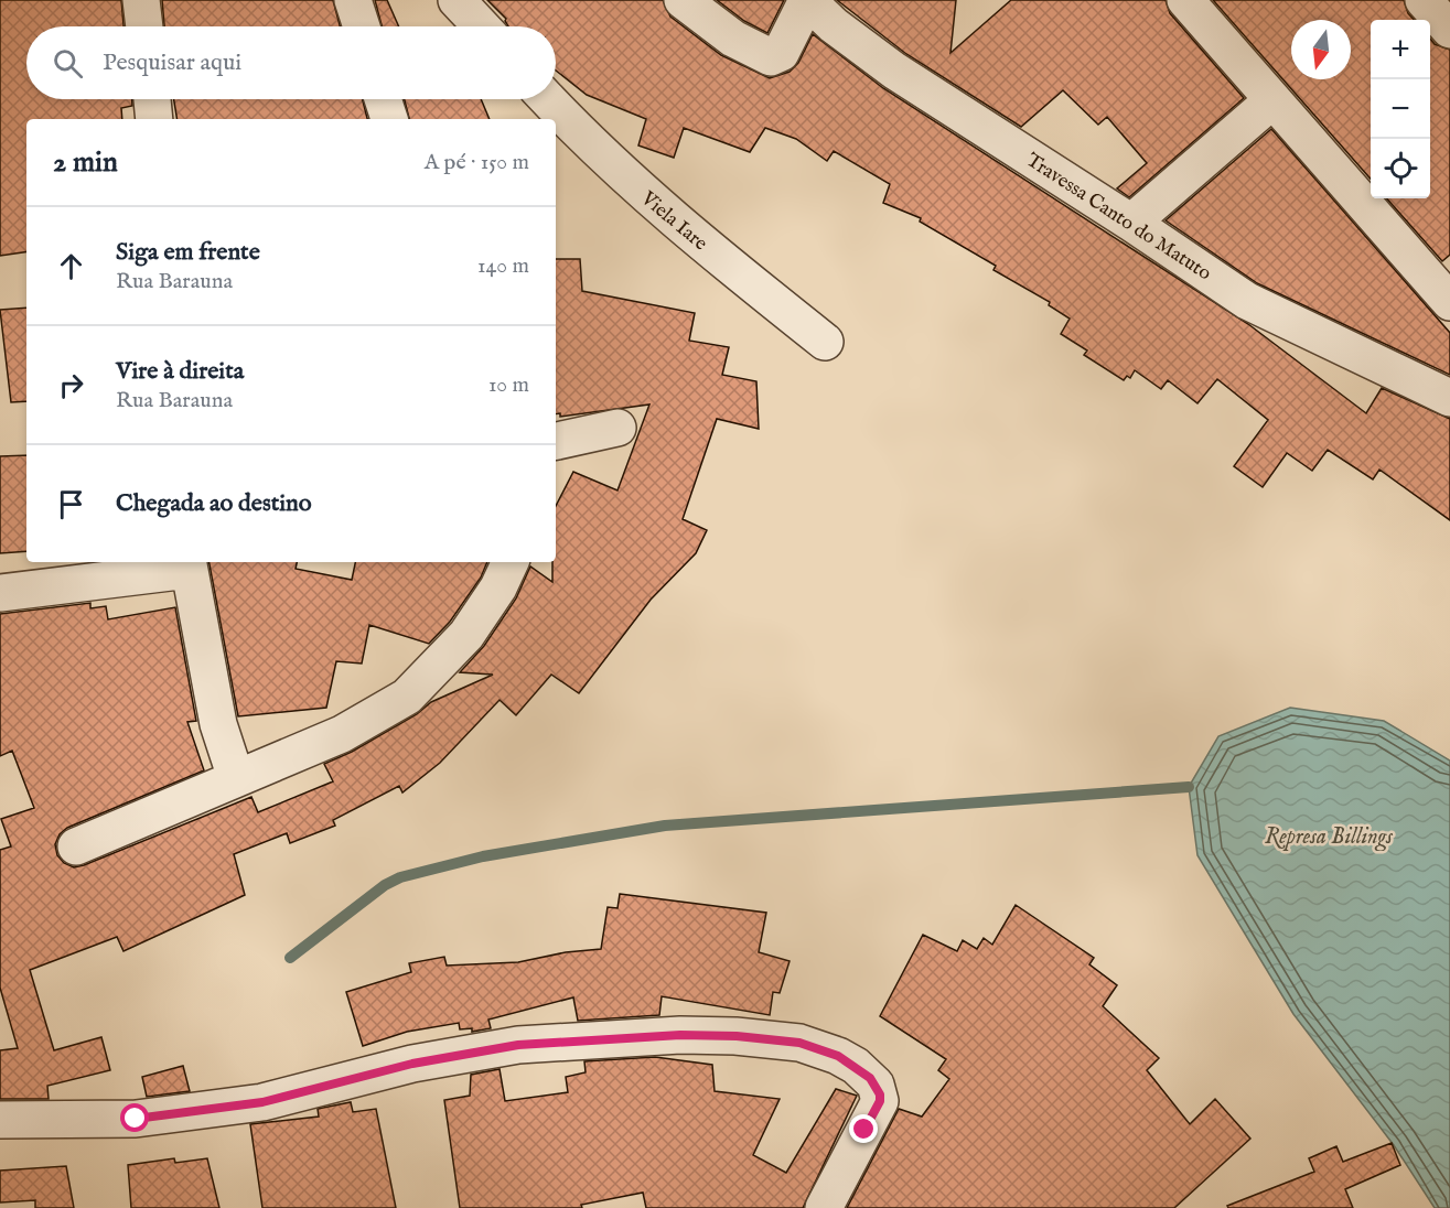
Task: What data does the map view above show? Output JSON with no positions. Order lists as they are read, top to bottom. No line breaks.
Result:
{"streets":{"street":["Travessa Canto do Matuto","Viela Iare"]},"water":["Represa Billings"],"north":"bottom","page":{"map_buttons":["+","−"],"search":"Pesquisar aqui","heading":["2 min","A pé · 150 m"],"list":[["Siga em frente","Rua Barauna","140 m"],["Vire à direita","Rua Barauna","10 m"],"Chegada ao destino"]}}
